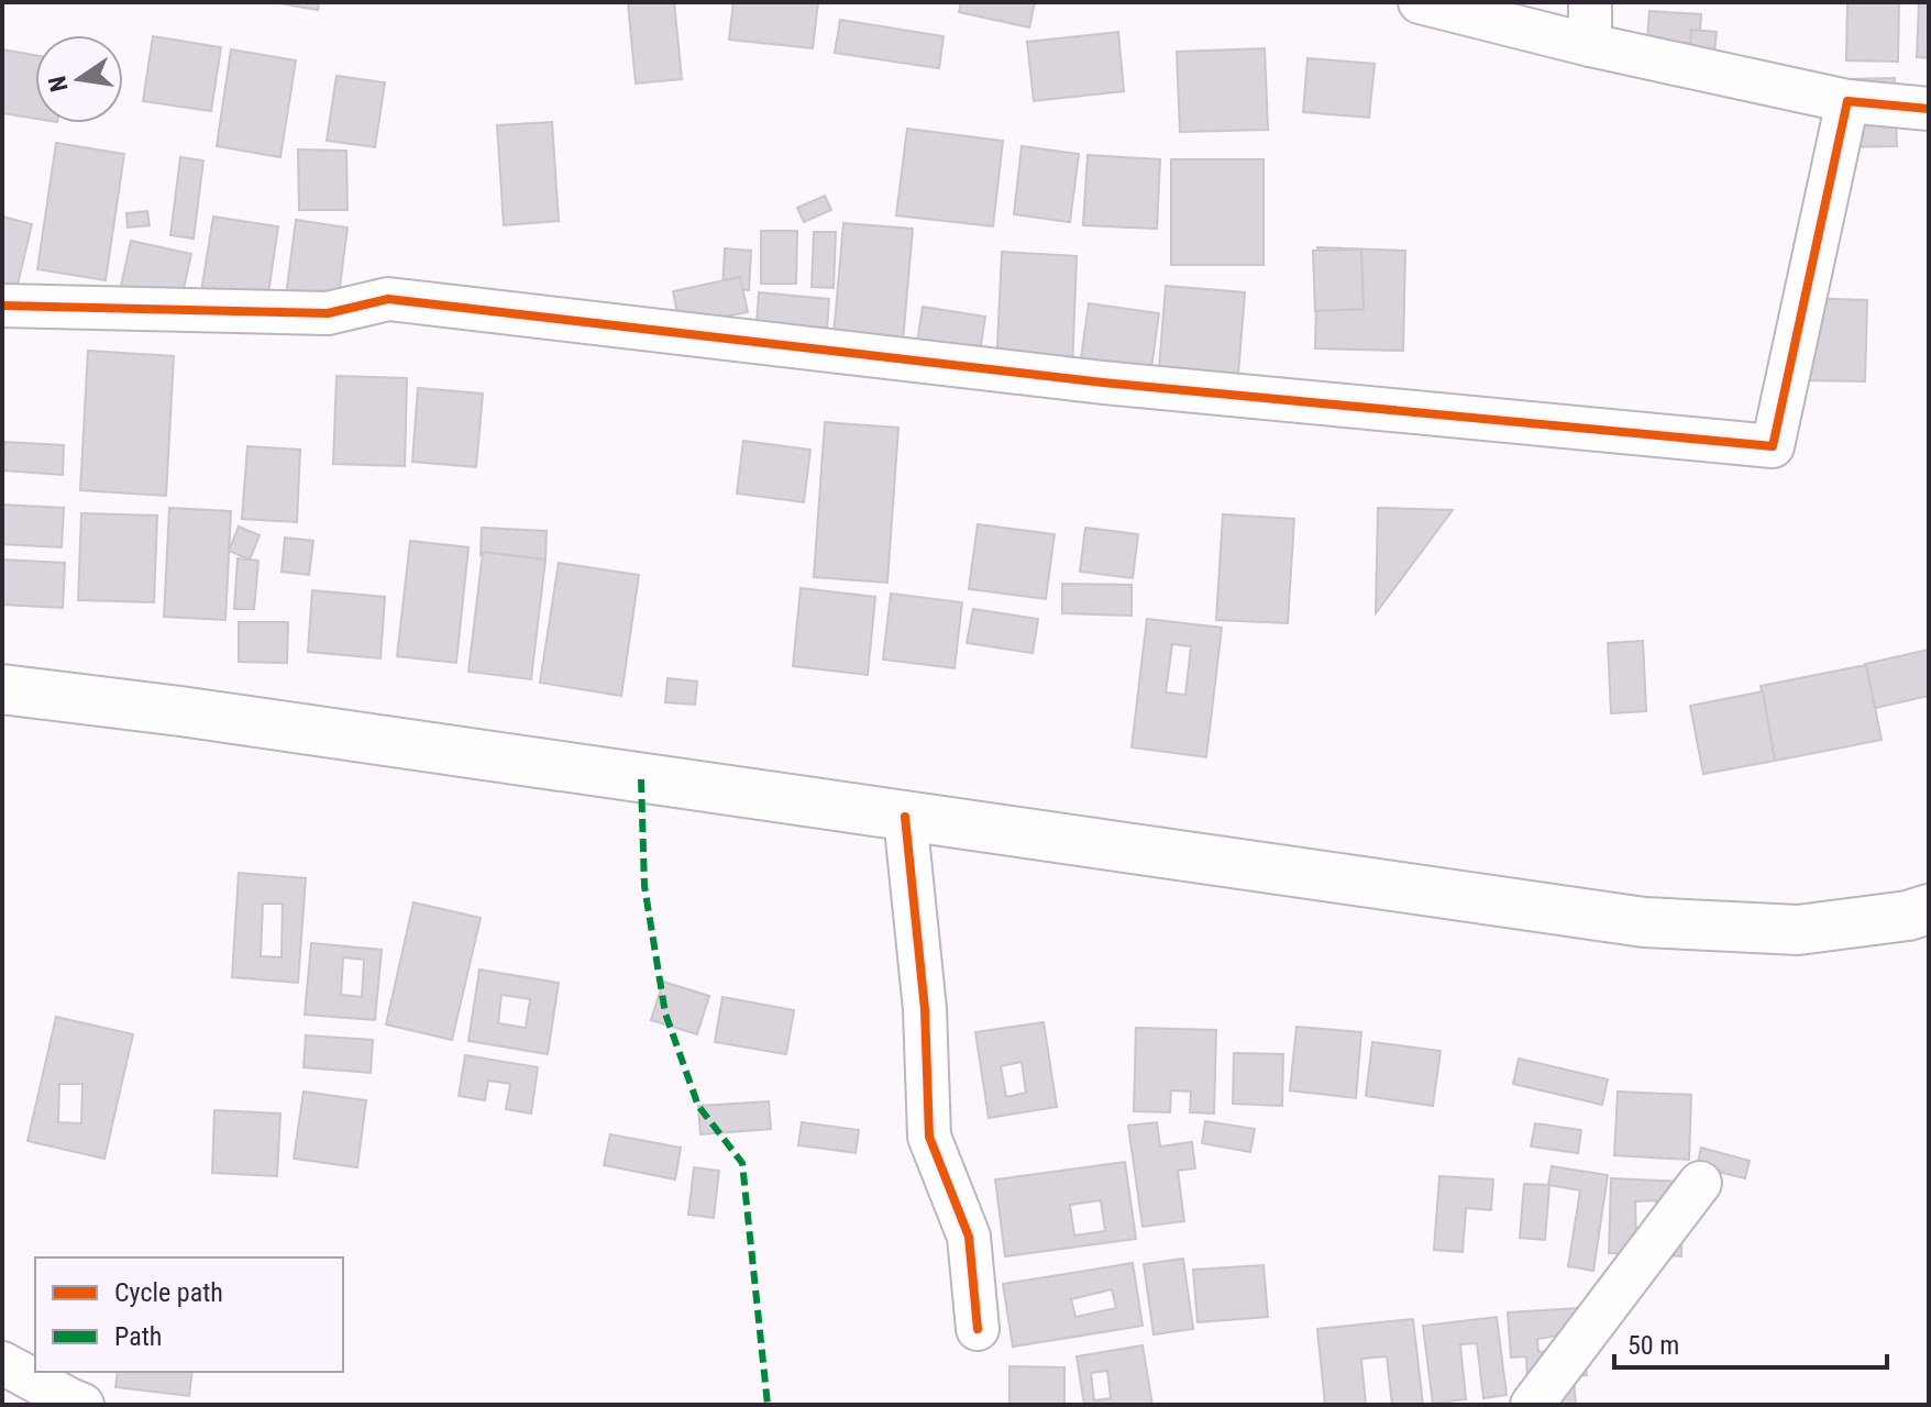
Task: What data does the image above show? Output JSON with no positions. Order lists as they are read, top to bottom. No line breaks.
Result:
{"legend":["Cycle path","Path"],"scale_bar":"50 m","north":"left"}
